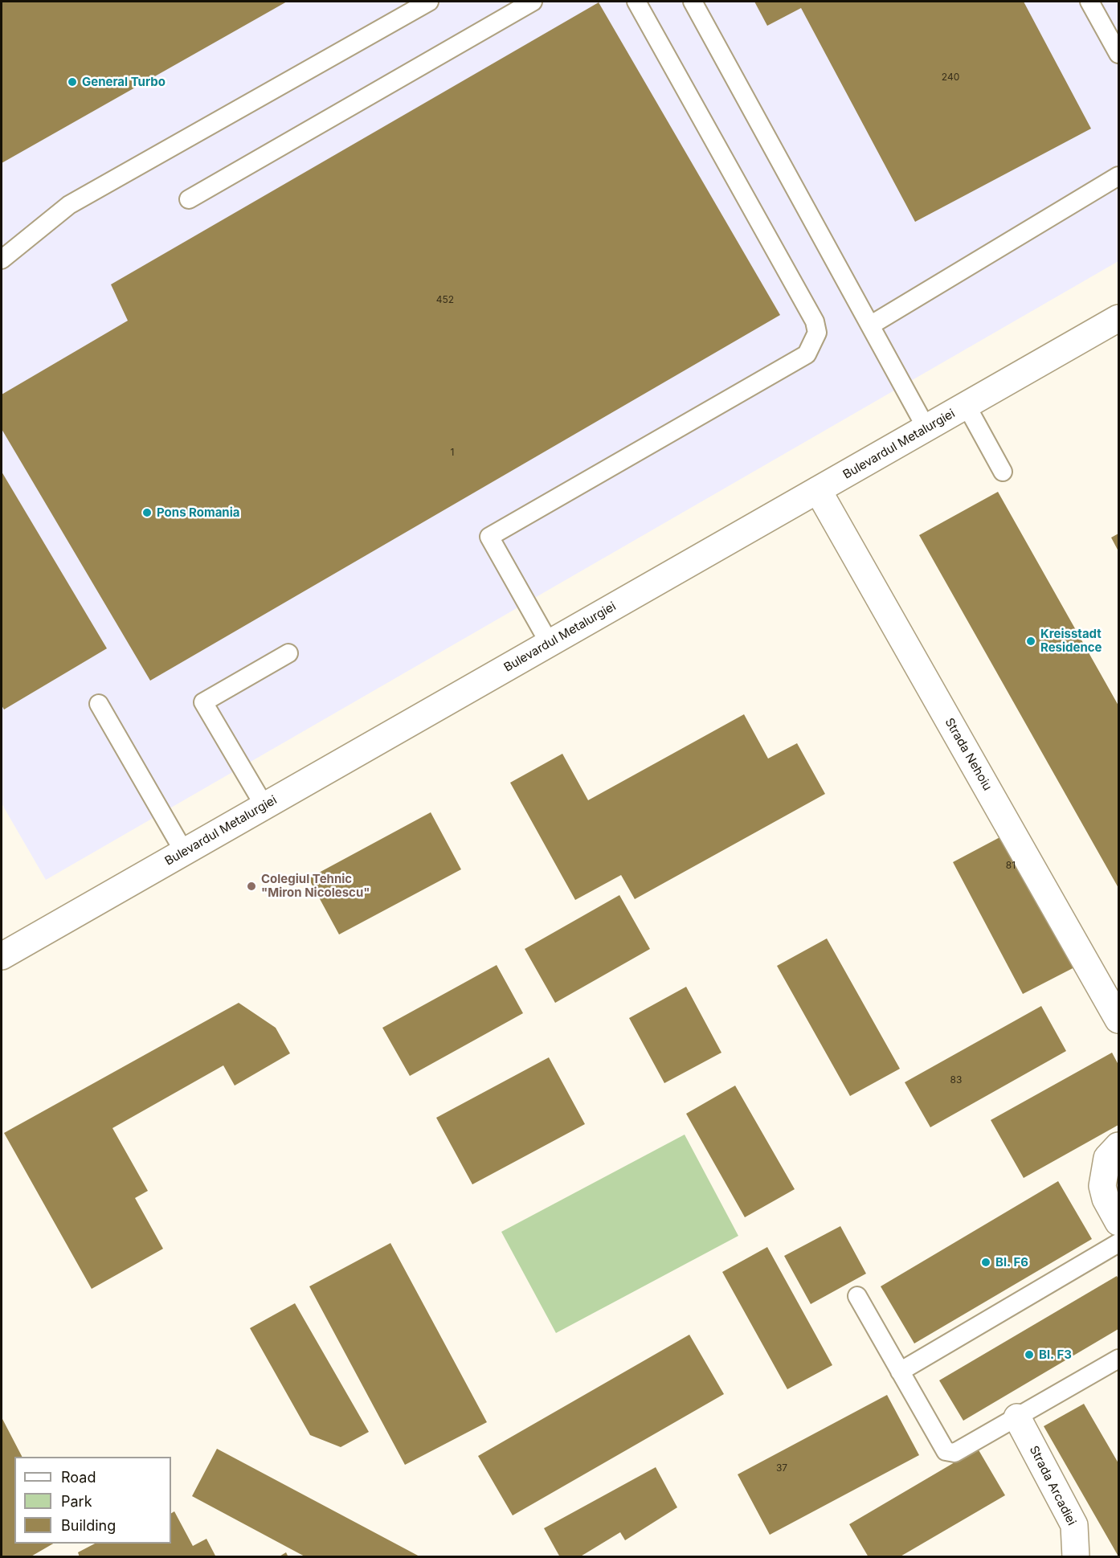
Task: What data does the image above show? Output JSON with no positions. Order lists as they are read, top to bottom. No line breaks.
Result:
{"streets":{"main road":["Bulevardul Metalurgiei","Strada Nehoiu","Strada Arcadiei"]},"crossings":[["Bulevardul Metalurgiei","Strada Nehoiu"]],"places":["General Turbo","Pons Romania","Kreisstadt Residence","Colegiul Tehnic \"Miron Nicolescu\"","Bl. F6","Bl. F3"],"house_numbers":["240","452","1","81","83","37"],"legend":["Road","Park","Building"]}
